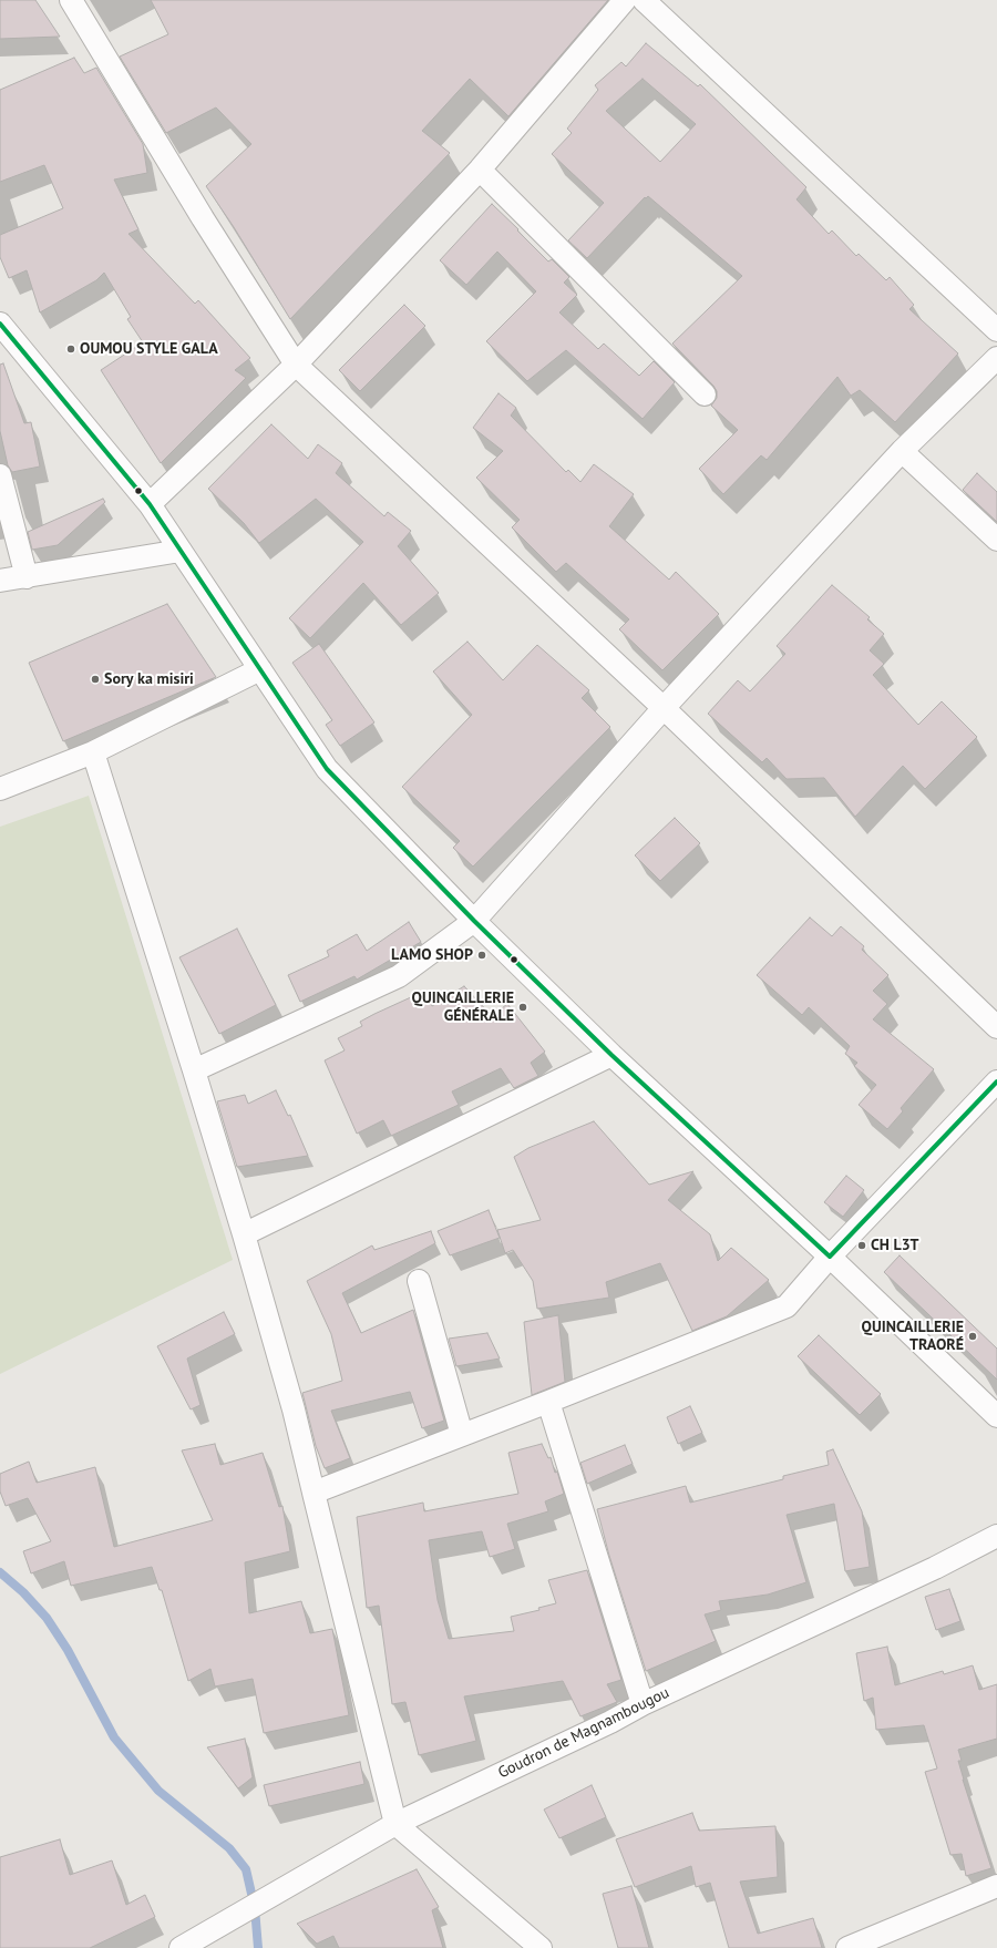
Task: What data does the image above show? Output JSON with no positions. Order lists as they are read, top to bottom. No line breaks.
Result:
{"streets":{"street":["Goudron de Magnambougou"]},"places":["OUMOU STYLE GALA","Sory ka misiri","LAMO SHOP","QUINCAILLERIE GÉNÉRALE","CH L3T","QUINCAILLERIE TRAORÉ"]}
